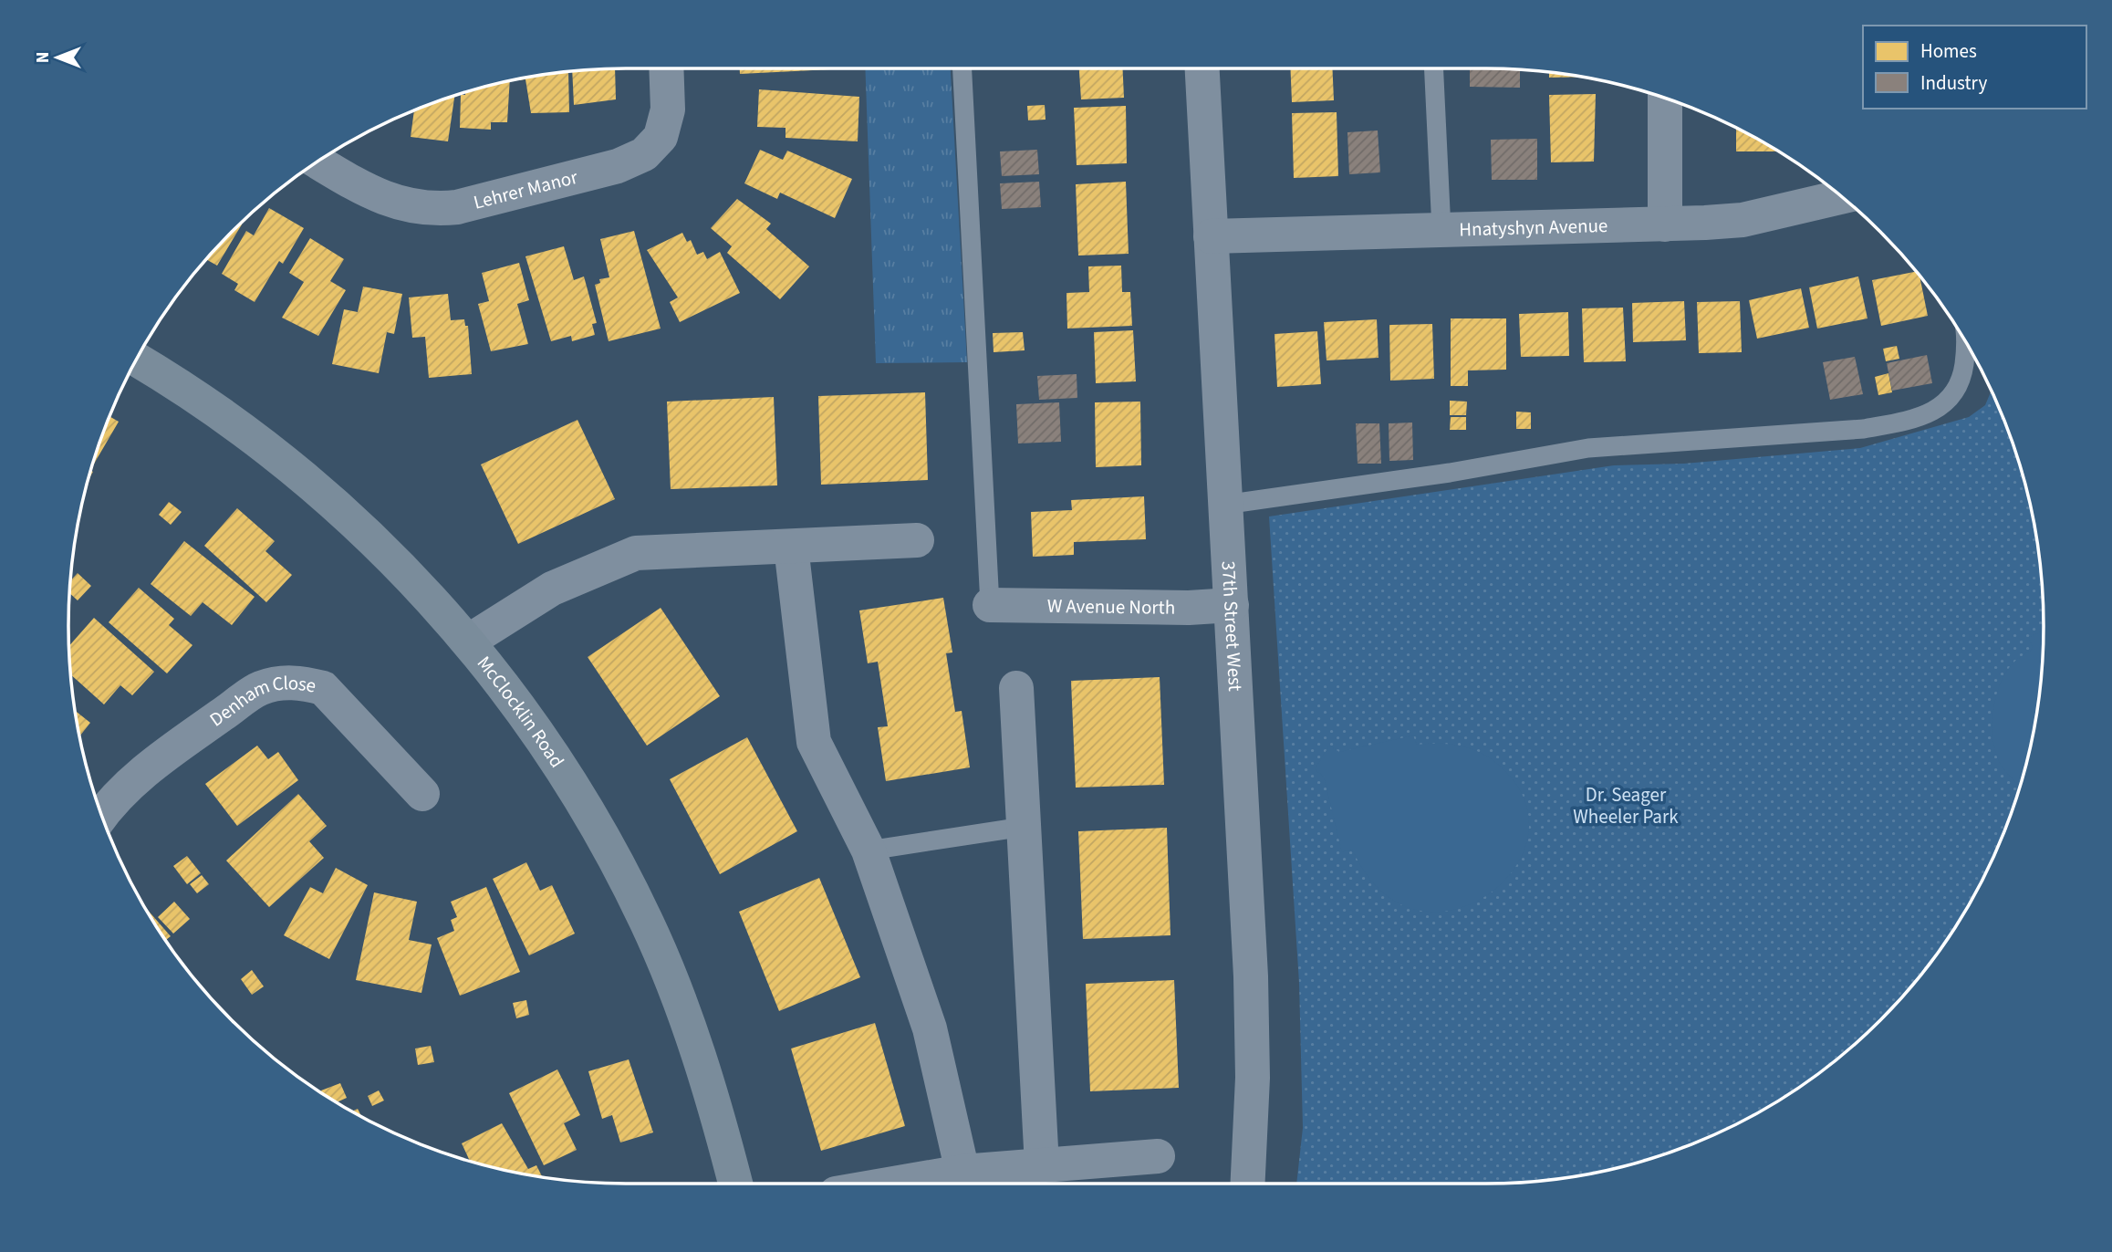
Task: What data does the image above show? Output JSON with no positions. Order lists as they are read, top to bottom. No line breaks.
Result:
{"streets":{"street":["Lehrer Manor","Hnatyshyn Avenue","W Avenue North","37th Street West","Denham Close","McClocklin Road"]},"crossings":[["Hnatyshyn Avenue","37th Street West"],["W Avenue North","37th Street West"]],"parks":["Dr. Seager Wheeler Park"],"legend":["Homes","Industry"],"north":"left"}
